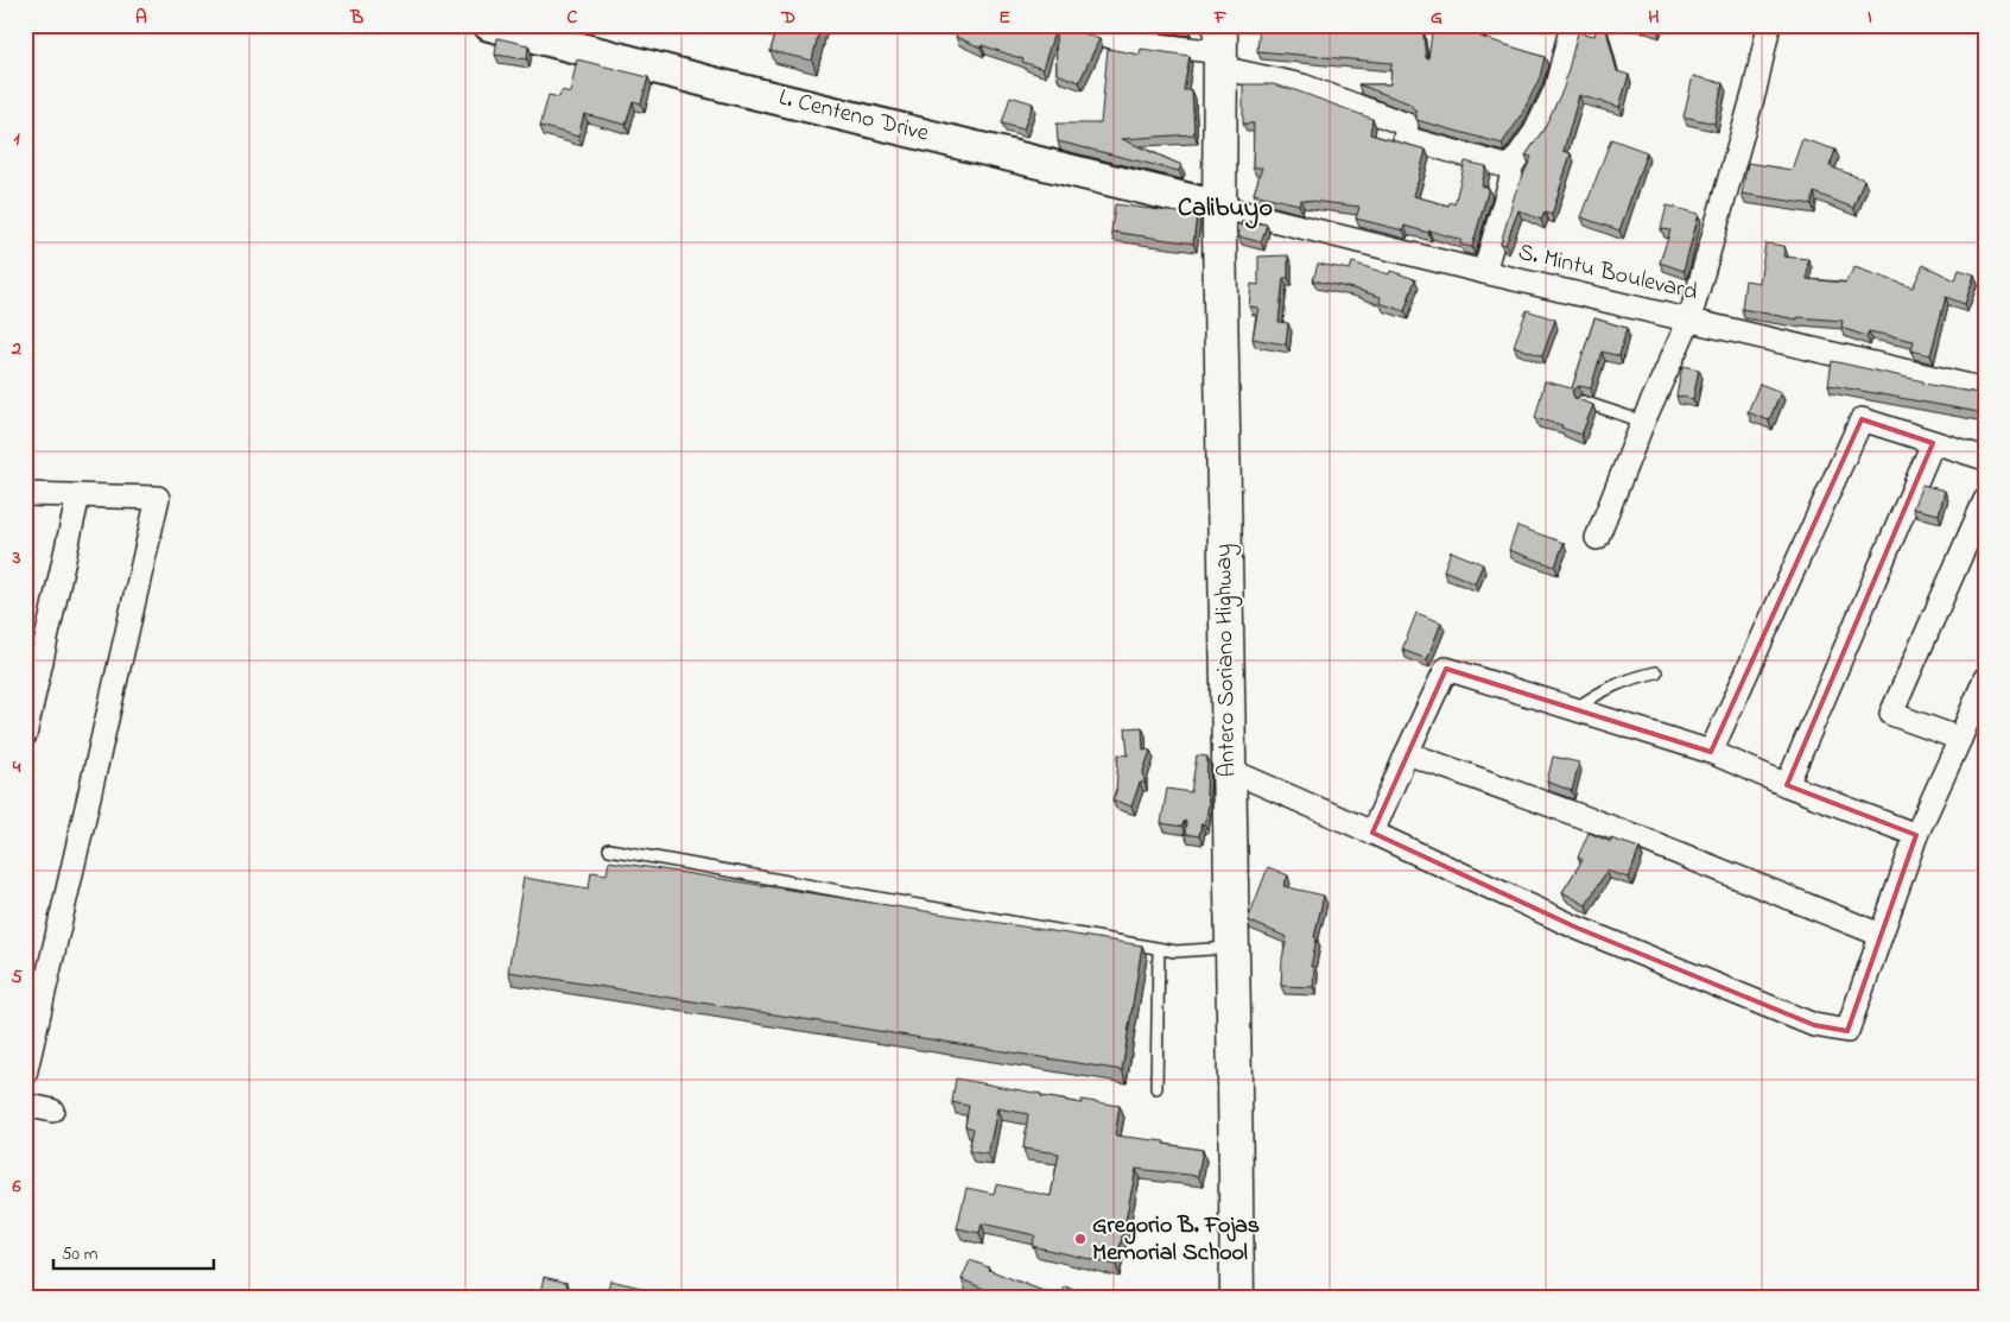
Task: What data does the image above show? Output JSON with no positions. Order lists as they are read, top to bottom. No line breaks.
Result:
{"streets":{"main road":["Antero Soriano Highway"],"street":["L. Centeno Drive","S. Mintu Boulevard"]},"crossings":[["L. Centeno Drive","S. Mintu Boulevard"],["L. Centeno Drive","Antero Soriano Highway"],["S. Mintu Boulevard","Antero Soriano Highway"]],"districts":["Calibuyo"],"places":["Gregorio B. Fojas Memorial School"],"scale_bar":"50 m","grid":{"columns":["A","B","C","D","E","F","G","H","I"],"rows":["1","2","3","4","5","6"]}}
